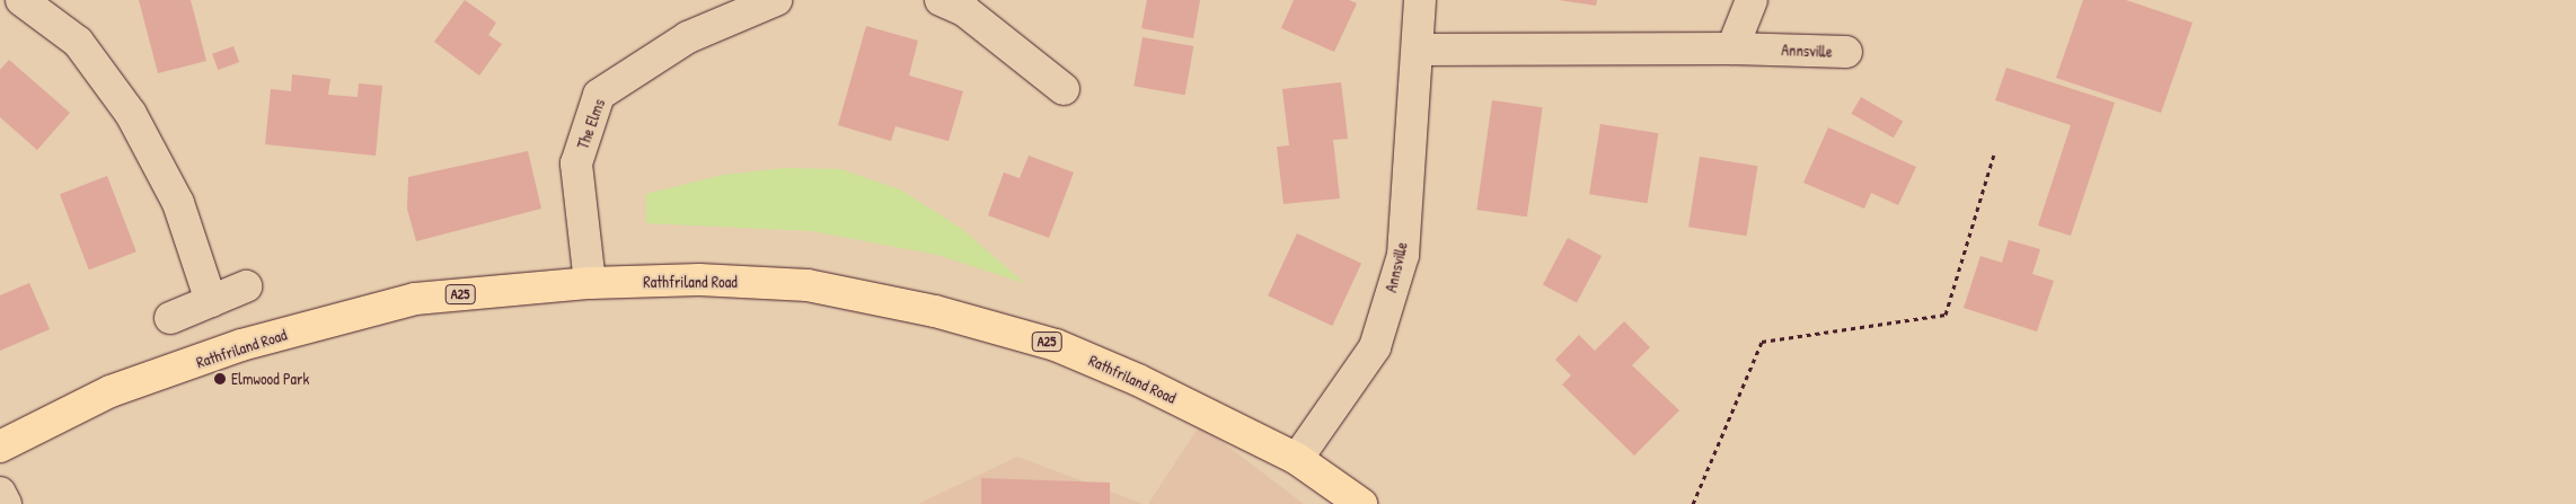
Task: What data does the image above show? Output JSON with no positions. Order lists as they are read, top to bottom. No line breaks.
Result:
{"streets":{"main road":["Rathfriland Road","A25"],"street":["Annsville","The Elms"]},"crossings":[["Annsville","Rathfriland Road"],["The Elms","Rathfriland Road"]],"places":["Elmwood Park"]}
